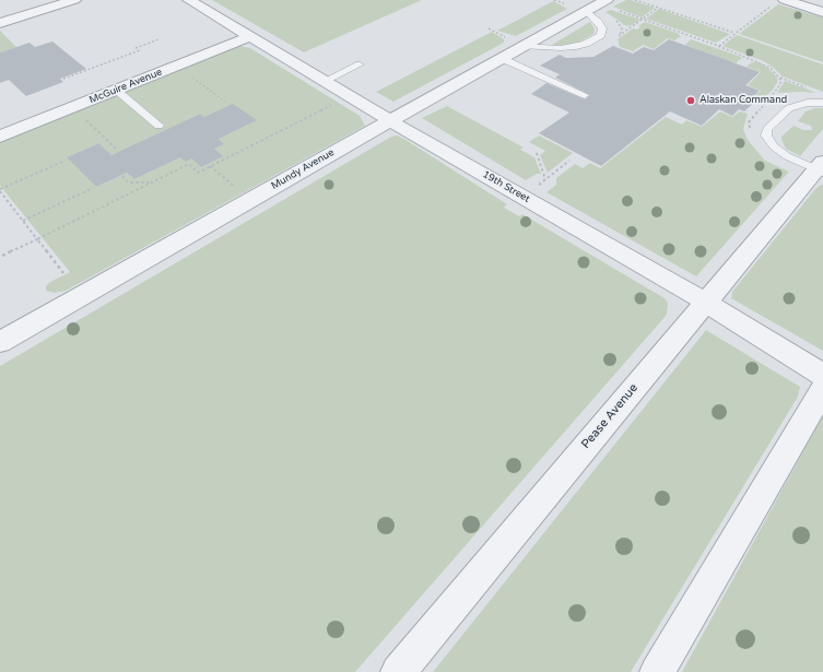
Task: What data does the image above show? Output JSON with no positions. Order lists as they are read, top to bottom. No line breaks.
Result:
{"streets":{"street":["McGuire Avenue","Mundy Avenue","19th Street","Pease Avenue"]},"crossings":[["McGuire Avenue","19th Street"],["Mundy Avenue","19th Street"],["19th Street","Pease Avenue"]],"places":["Alaskan Command"]}
